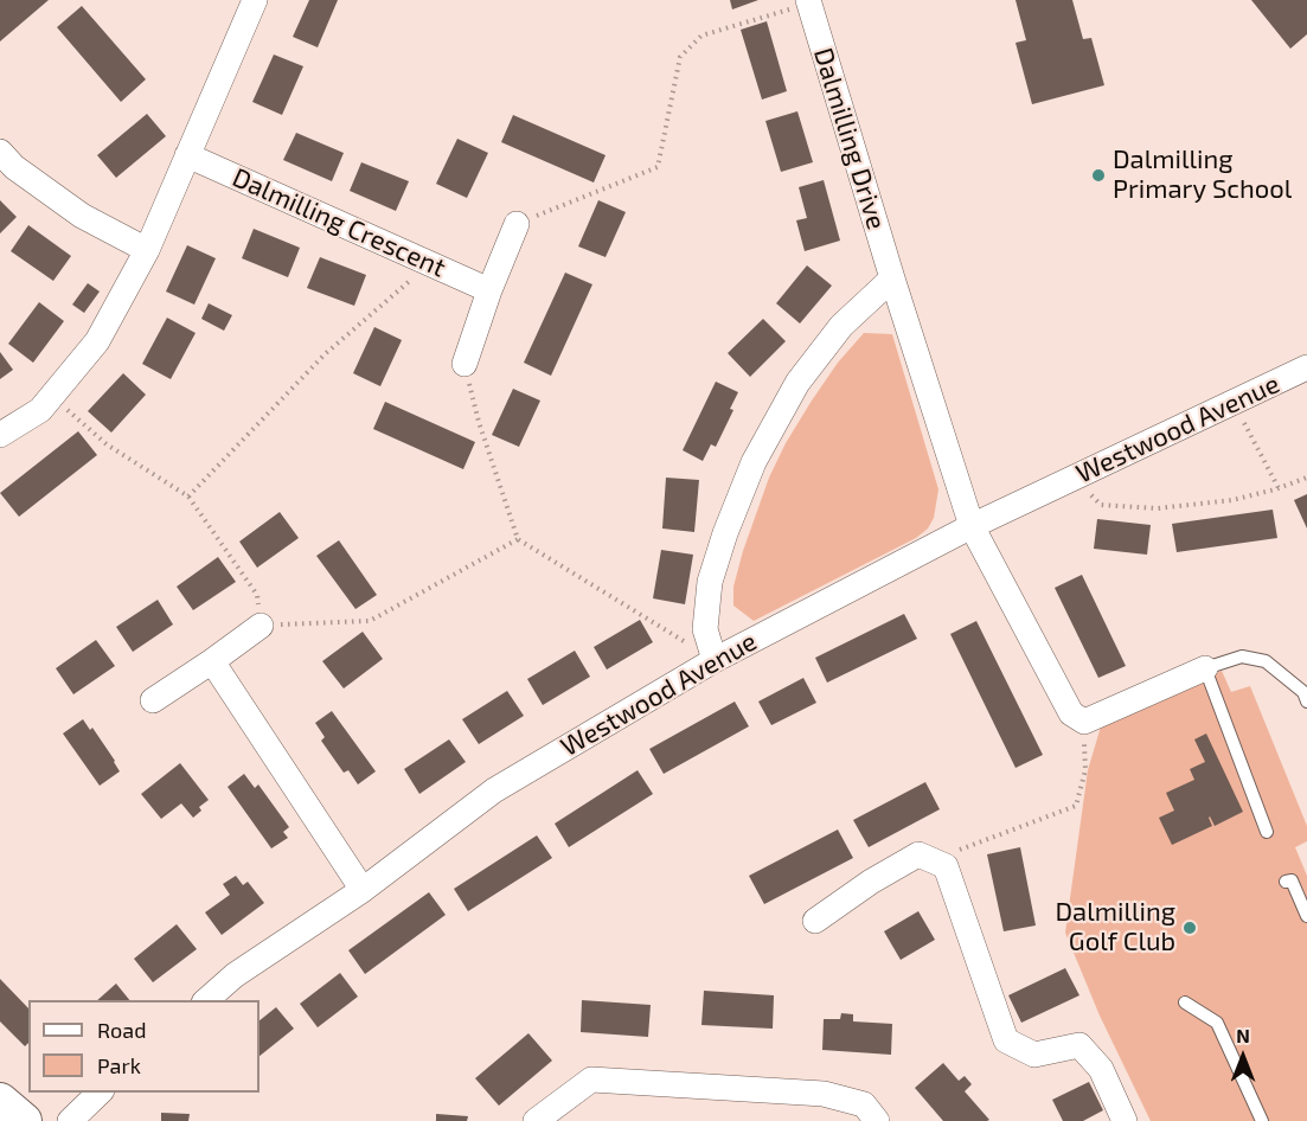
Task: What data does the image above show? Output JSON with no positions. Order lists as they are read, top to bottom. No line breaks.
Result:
{"streets":{"street":["Dalmilling Drive","Dalmilling Crescent","Westwood Avenue"]},"crossings":[["Dalmilling Drive","Westwood Avenue"]],"places":["Dalmilling Primary School","Dalmilling Golf Club"],"legend":["Road","Park"],"north":"top"}
